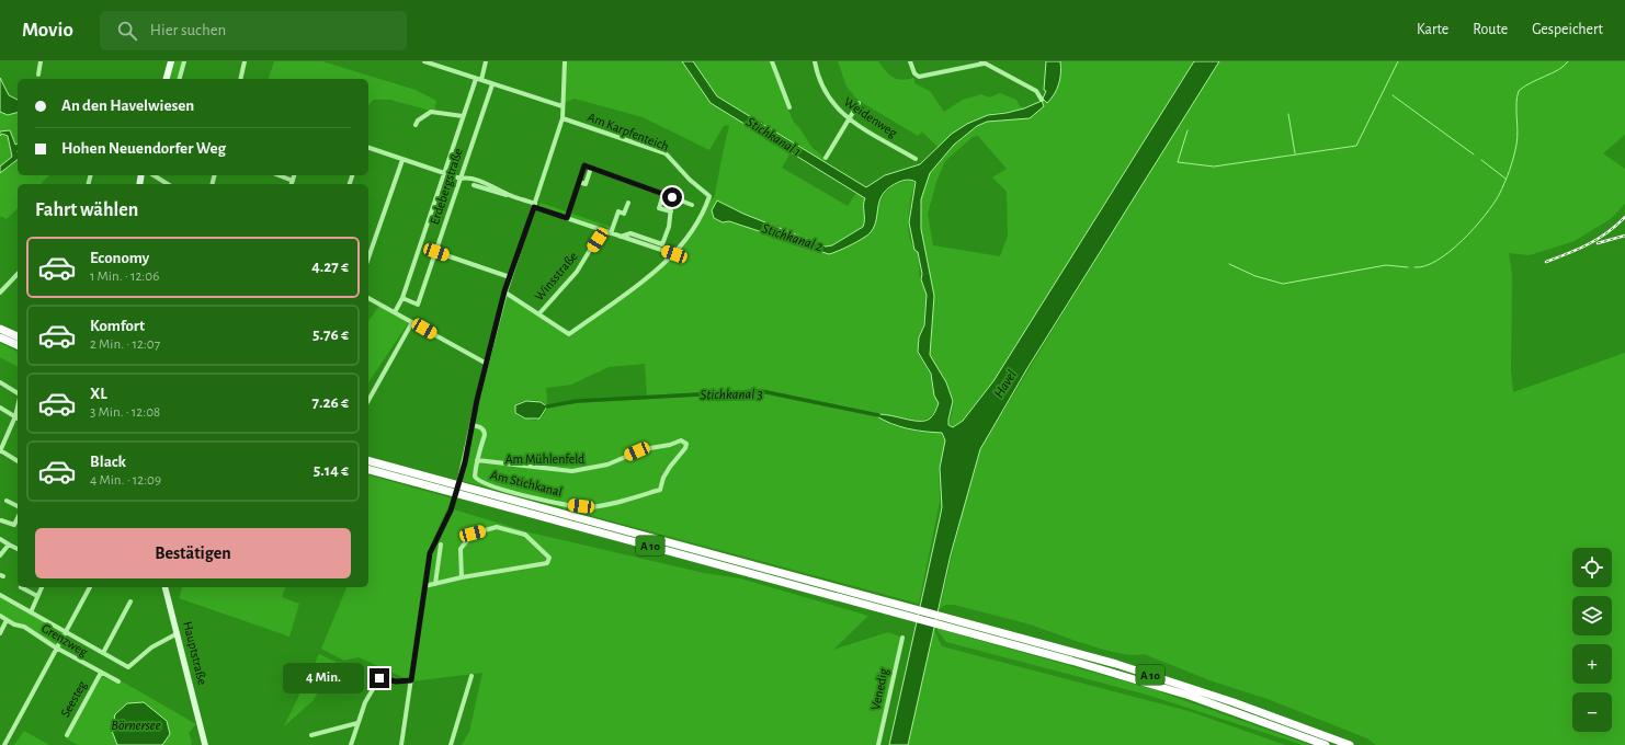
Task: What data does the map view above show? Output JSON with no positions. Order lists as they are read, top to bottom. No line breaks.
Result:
{"streets":{"highway":["A 10"],"main road":["Hauptstraße"],"street":["Weidenweg","Am Karpfenteich","Erdebergstraße","Winsstraße","Am Stichkanal","Grenzweg","Venedig","Seesteg"]},"crossings":[["Grenzweg","Hauptstraße"],["Grenzweg","Seesteg"]],"water":["Stichkanal 1","Stichkanal 2","Havel","Stichkanal 3","Börnersee"],"parks":["Am Mühlenfeld"],"page":{"header":"Movio","search":"Hier suchen","nav":["Karte","Route","Gespeichert"],"banner":["An den Havelwiesen","Hohen Neuendorfer Weg"],"heading":"Fahrt wählen","list":[{"name":"Economy","note":"1 Min. · 12:06","value":"4.27 €"},{"name":"Komfort","note":"2 Min. · 12:07","value":"5.76 €"},{"name":"XL","note":"3 Min. · 12:08","value":"7.26 €"},{"name":"Black","note":"4 Min. · 12:09","value":"5.14 €"}],"buttons":"Bestätigen","map_buttons":["+","−"],"bubble":"4 Min."}}
